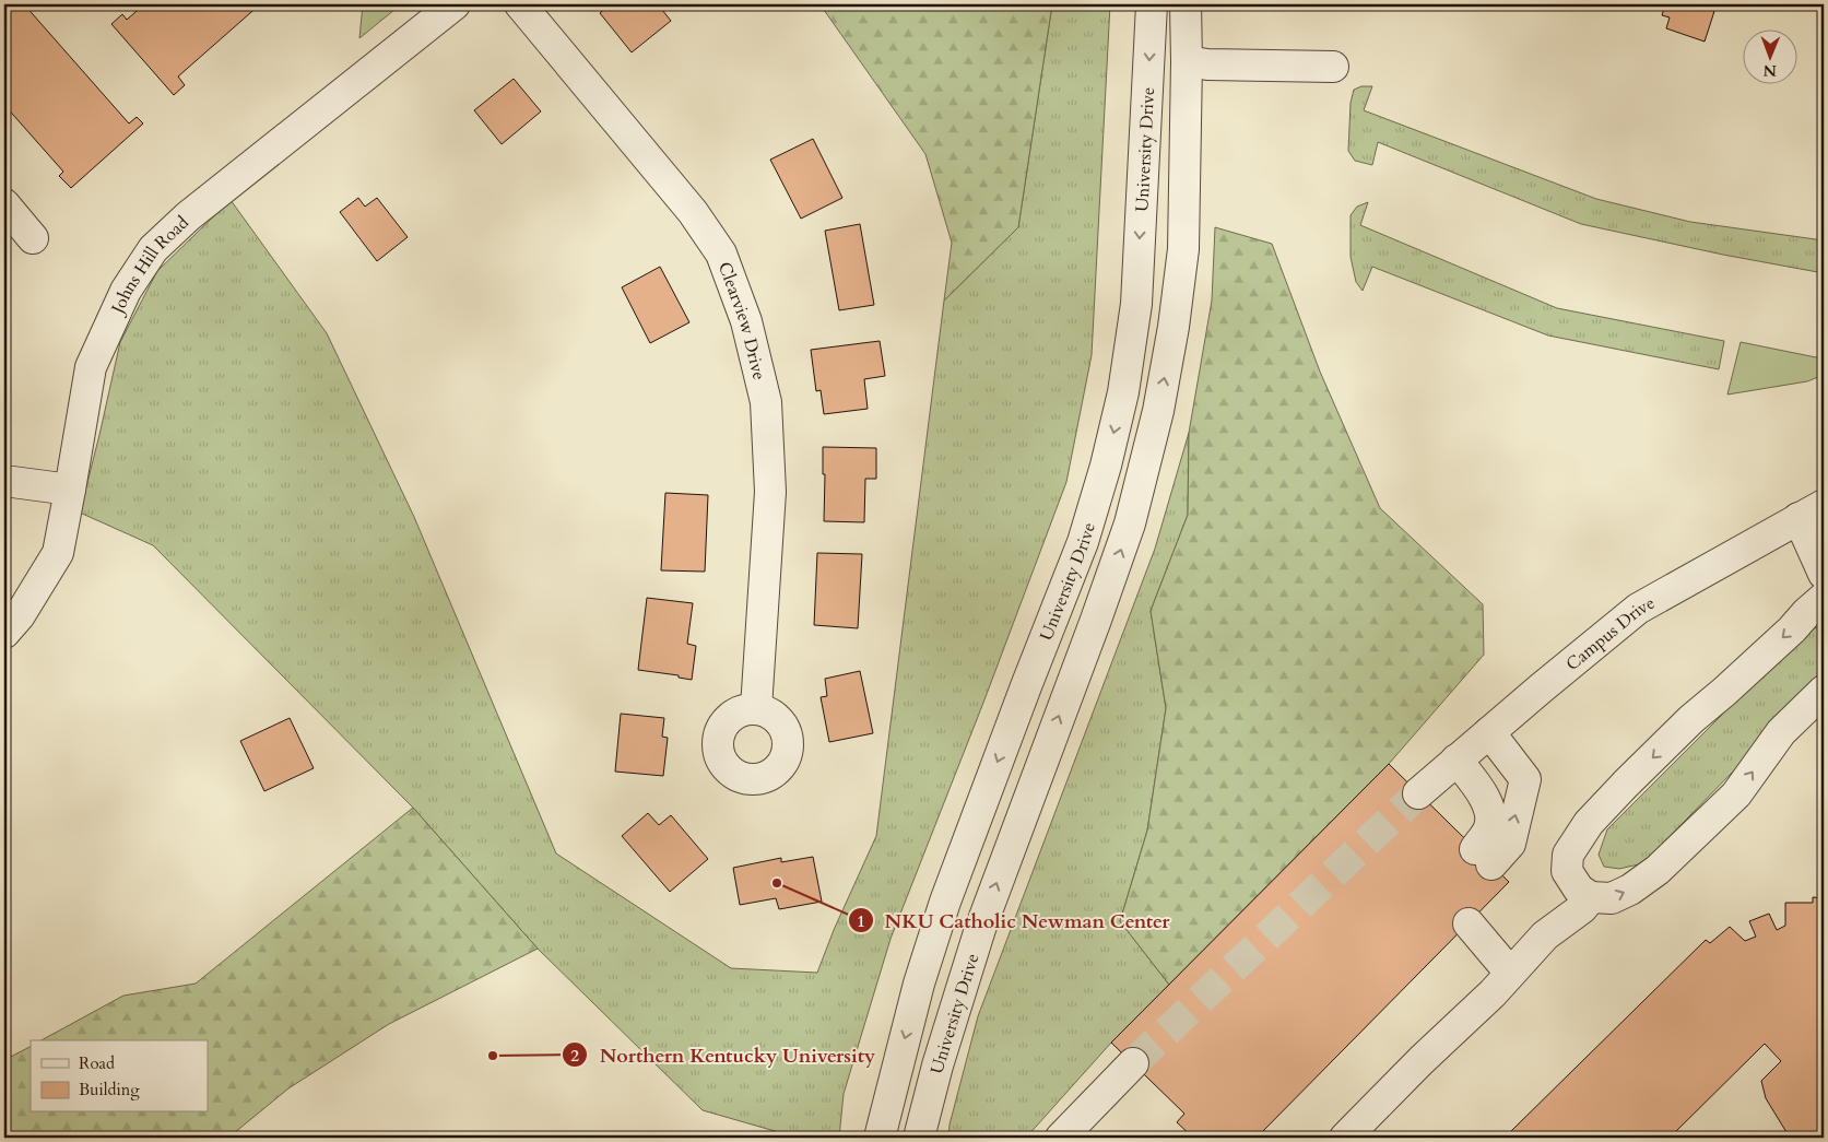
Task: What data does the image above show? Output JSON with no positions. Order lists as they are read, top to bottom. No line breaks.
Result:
{"streets":{"street":["University Drive","Johns Hill Road","Clearview Drive","Campus Drive"]},"places":["NKU Catholic Newman Center","Northern Kentucky University"],"legend":["Road","Building"],"north":"bottom"}
